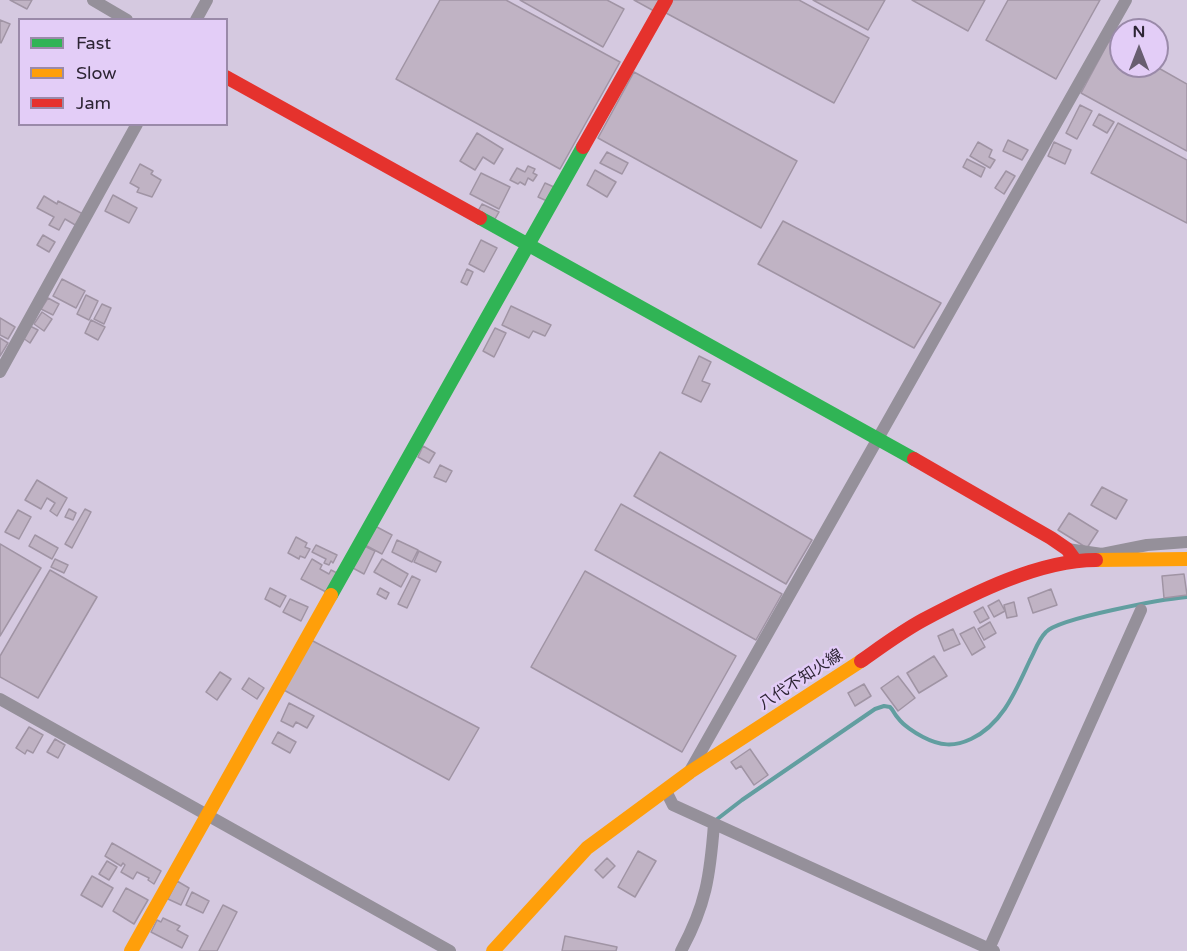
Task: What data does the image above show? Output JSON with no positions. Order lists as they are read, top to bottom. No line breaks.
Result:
{"streets":{"street":["八代不知火線"]},"legend":["Fast","Slow","Jam"],"north":"top"}
